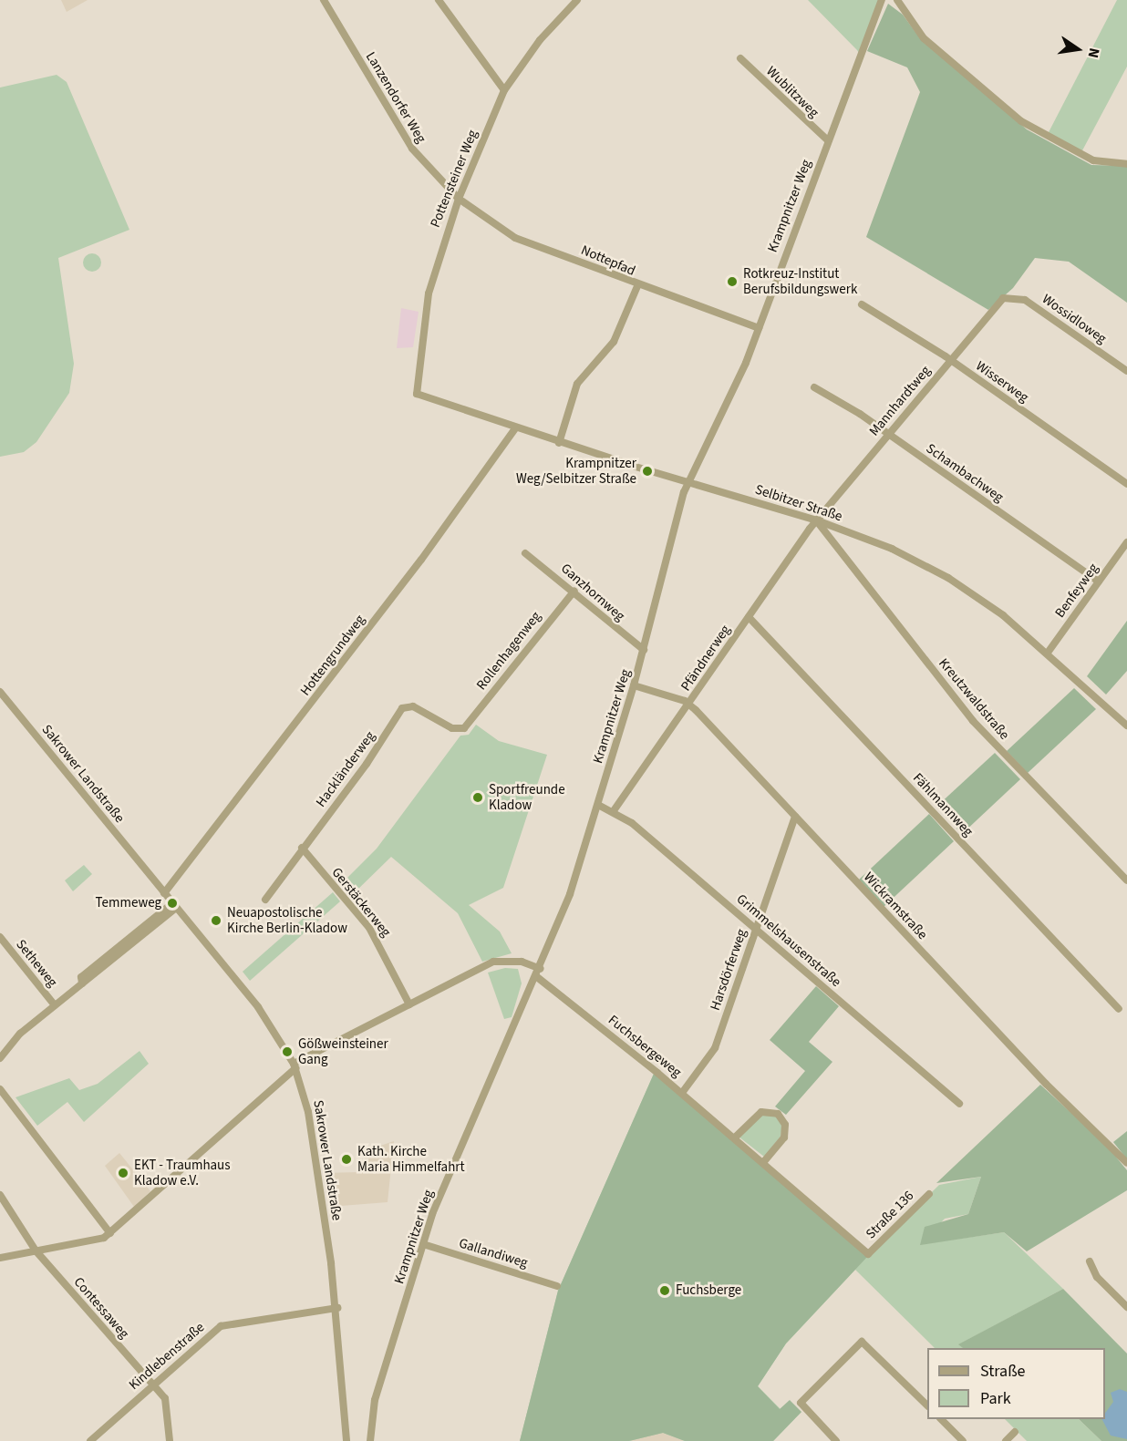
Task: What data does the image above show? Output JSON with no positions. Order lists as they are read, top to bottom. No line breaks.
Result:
{"streets":{"street":["Wublitzweg","Lanzendorfer Weg","Pottensteiner Weg","Krampnitzer Weg","Nottepfad","Wossidloweg","Wisserweg","Mannhardtweg","Schambachweg","Selbitzer Straße","Benfeyweg","Ganzhornweg","Rollenhagenweg","Hottengrundweg","Pfändnerweg","Kreutzwaldstraße","Hackländerweg","Sakrower Landstraße","Fählmannweg","Gerstäckerweg","Wickramstraße","Grimmelshausenstraße","Setheweg","Harsdörferweg","Fuchsbergeweg","Straße 136","Gallandiweg","Contessaweg","Kindlebenstraße"]},"crossings":[["Wublitzweg","Krampnitzer Weg"],["Lanzendorfer Weg","Pottensteiner Weg"],["Lanzendorfer Weg","Nottepfad"],["Pottensteiner Weg","Nottepfad"],["Pottensteiner Weg","Selbitzer Straße"],["Krampnitzer Weg","Nottepfad"],["Krampnitzer Weg","Selbitzer Straße"],["Krampnitzer Weg","Ganzhornweg"],["Krampnitzer Weg","Wickramstraße"],["Krampnitzer Weg","Grimmelshausenstraße"],["Krampnitzer Weg","Fuchsbergeweg"],["Krampnitzer Weg","Gallandiweg"],["Wossidloweg","Mannhardtweg"],["Wisserweg","Mannhardtweg"],["Mannhardtweg","Schambachweg"],["Mannhardtweg","Selbitzer Straße"],["Mannhardtweg","Pfändnerweg"],["Mannhardtweg","Kreutzwaldstraße"],["Schambachweg","Benfeyweg"],["Selbitzer Straße","Benfeyweg"],["Selbitzer Straße","Hottengrundweg"],["Selbitzer Straße","Pfändnerweg"],["Selbitzer Straße","Kreutzwaldstraße"],["Ganzhornweg","Rollenhagenweg"],["Rollenhagenweg","Hackländerweg"],["Hottengrundweg","Sakrower Landstraße"],["Pfändnerweg","Kreutzwaldstraße"],["Pfändnerweg","Fählmannweg"],["Pfändnerweg","Wickramstraße"],["Pfändnerweg","Grimmelshausenstraße"],["Hackländerweg","Gerstäckerweg"],["Sakrower Landstraße","Kindlebenstraße"],["Wickramstraße","Harsdörferweg"],["Grimmelshausenstraße","Harsdörferweg"],["Harsdörferweg","Fuchsbergeweg"],["Fuchsbergeweg","Straße 136"],["Contessaweg","Kindlebenstraße"]],"places":["Rotkreuz-Institut Berufsbildungswerk","Krampnitzer Weg/Selbitzer Straße","Sportfreunde Kladow","Temmeweg","Neuapostolische Kirche Berlin-Kladow","Gößweinsteiner Gang","Kath. Kirche Maria Himmelfahrt","EKT - Traumhaus Kladow e.V.","Fuchsberge"],"legend":["Straße","Park"],"north":"right"}
